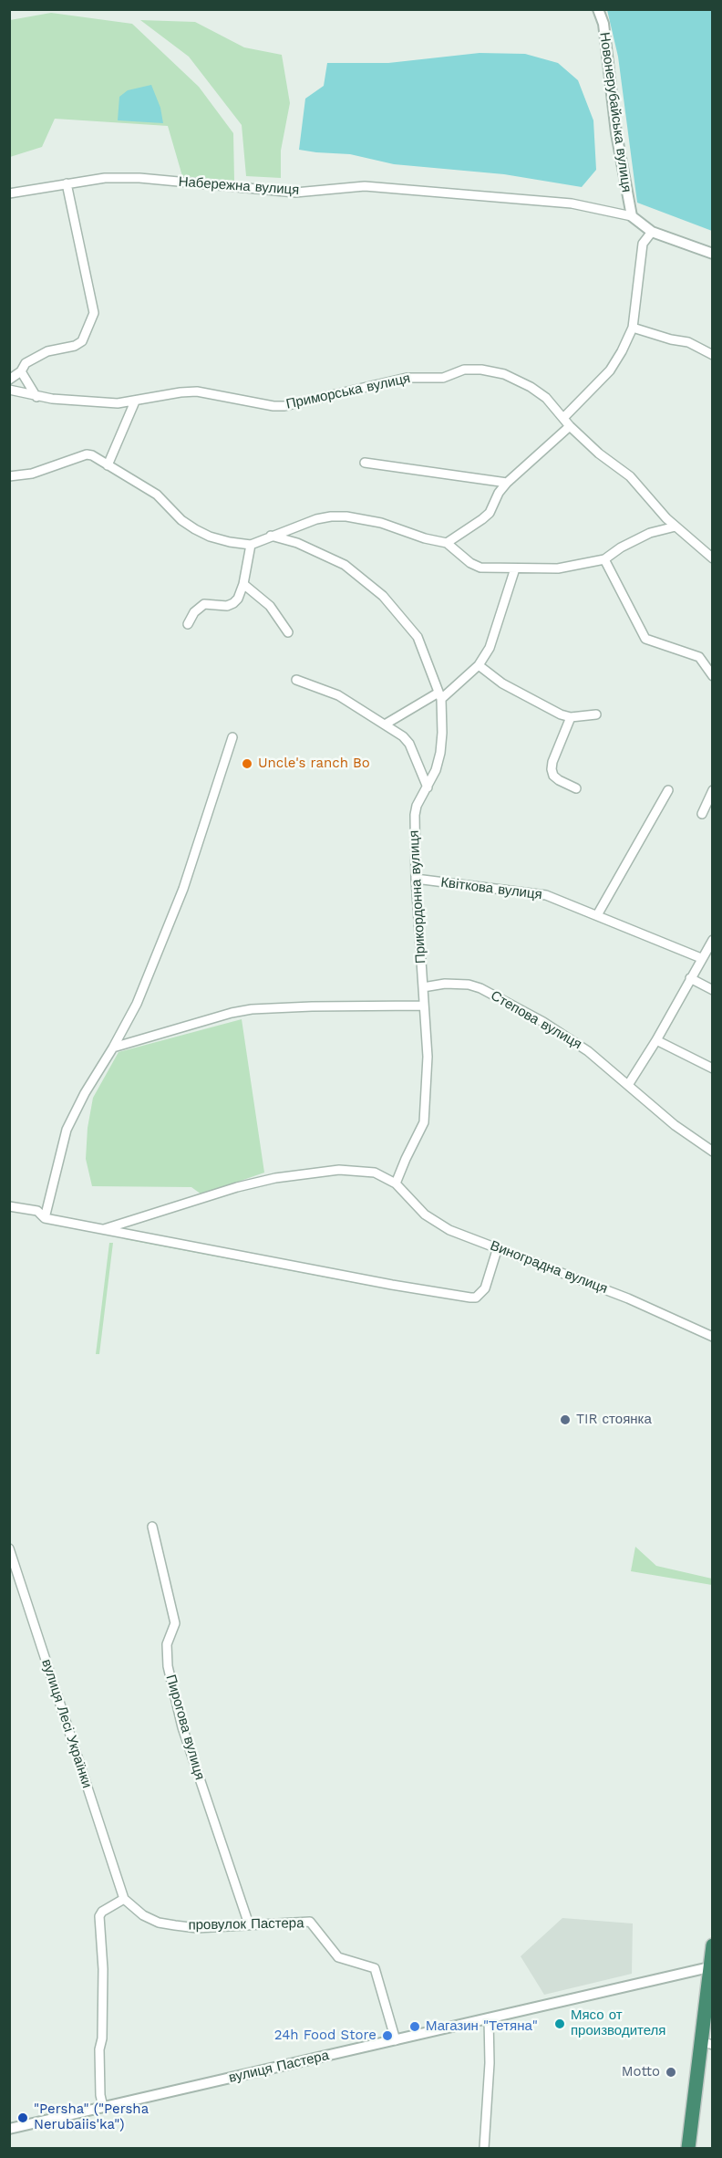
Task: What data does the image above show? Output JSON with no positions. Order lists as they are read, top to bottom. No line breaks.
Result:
{"streets":{"street":["Новонерубайська вулиця","Набережна вулиця","Приморська вулиця","Квіткова вулиця","Прикордонна вулиця","Степова вулиця","Виноградна вулиця","вулиця Лесі Українки","Пирогова вулиця","провулок Пастера","вулиця Пастера"]},"crossings":[["Новонерубайська вулиця","Набережна вулиця"],["Квіткова вулиця","Прикордонна вулиця"],["Прикордонна вулиця","Степова вулиця"],["Прикордонна вулиця","Виноградна вулиця"],["вулиця Лесі Українки","провулок Пастера"],["Пирогова вулиця","провулок Пастера"],["провулок Пастера","вулиця Пастера"]],"places":["Uncle's ranch Bo","TIR стоянка","Мясо от производителя","Магазин \"Тетяна\"","24h Food Store","Motto","\"Persha\" (\"Persha Nerubaiis'ka\")"]}
